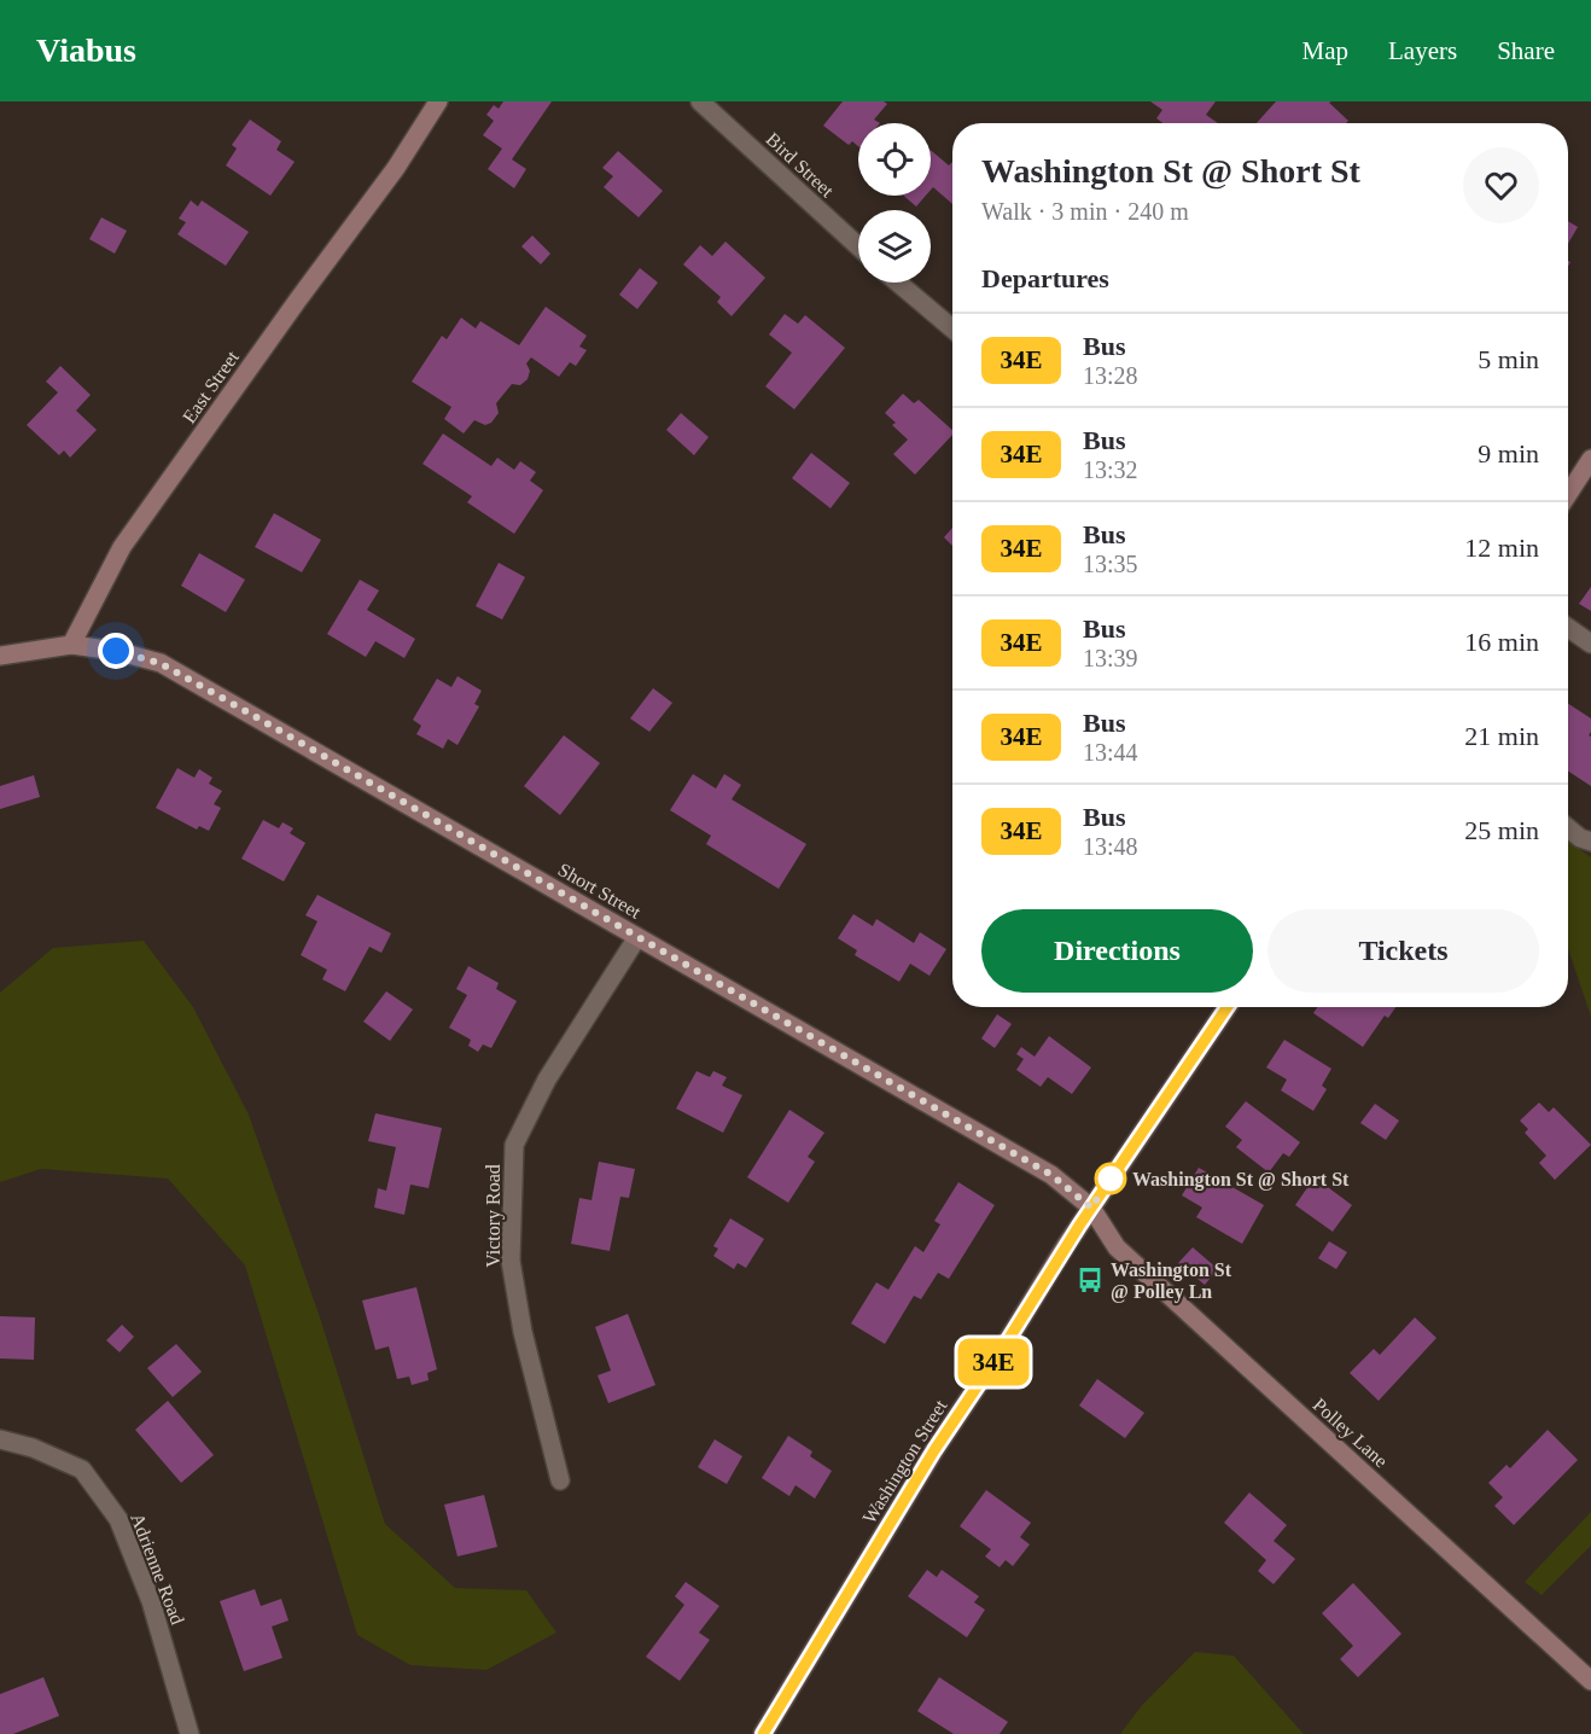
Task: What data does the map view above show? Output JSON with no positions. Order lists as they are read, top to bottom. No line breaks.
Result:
{"streets":{"street":["Bird Street","East Street","Short Street","Victory Road","Polley Lane","Washington Street","Adrienne Road"]},"crossings":[["East Street","Short Street"],["Short Street","Victory Road"],["Short Street","Polley Lane"],["Short Street","Washington Street"],["Polley Lane","Washington Street"]],"places":{"other":["Washington St @ Short St"],"bus stop":["Washington St @ Polley Ln"]},"lines":["bus line 34E"],"page":{"header":"Viabus","nav":["Map","Layers","Share"],"on_map":"34E","heading":[["Washington St @ Short St","Walk · 3 min · 240 m"],"Departures"],"list":[{"mark":"34E","name":"Bus","note":"13:28","value":"5 min"},{"mark":"34E","name":"Bus","note":"13:32","value":"9 min"},{"mark":"34E","name":"Bus","note":"13:35","value":"12 min"},{"mark":"34E","name":"Bus","note":"13:39","value":"16 min"},{"mark":"34E","name":"Bus","note":"13:44","value":"21 min"},{"mark":"34E","name":"Bus","note":"13:48","value":"25 min"}],"buttons":["Directions","Tickets"]}}
